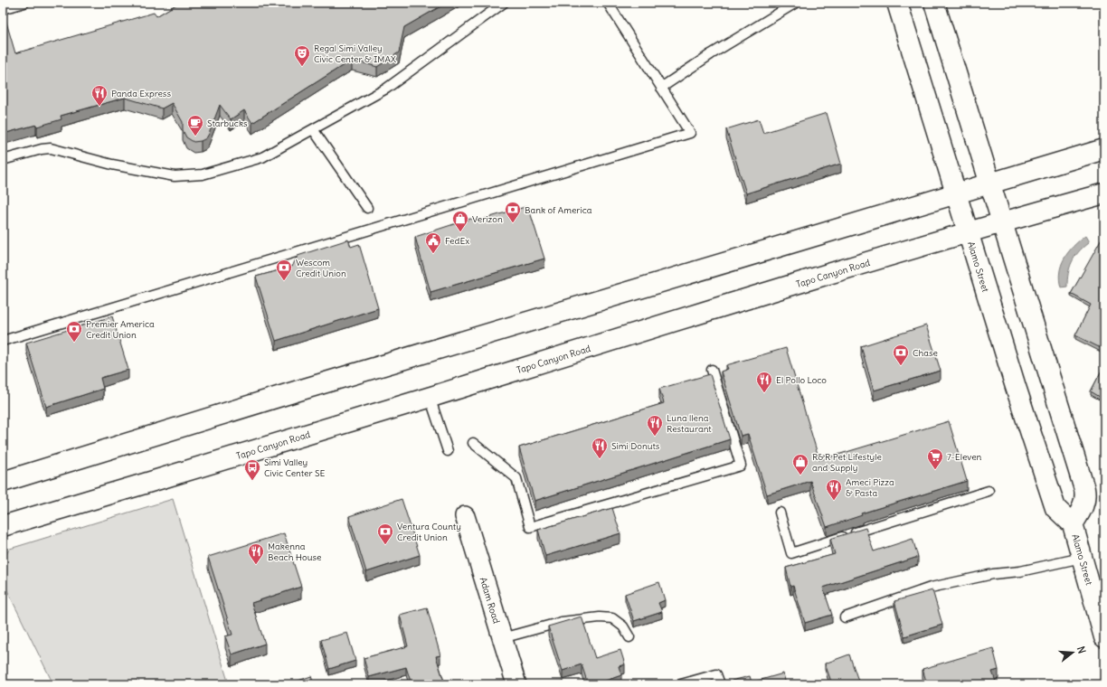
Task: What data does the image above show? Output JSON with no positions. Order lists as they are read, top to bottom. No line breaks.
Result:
{"streets":{"main road":["Alamo Street","Tapo Canyon Road"],"street":["Adam Road"]},"crossings":[["Alamo Street","Tapo Canyon Road"]],"places":{"theatre":["Regal Simi Valley Civic Center & IMAX"],"restaurant":["Panda Express","El Pollo Loco","Luna llena Restaurant","Simi Donuts","Ameci Pizza & Pasta","Makenna Beach House"],"cafe":["Starbucks"],"bank":["Bank of America","Wescom Credit Union","Premier America Credit Union","Chase","Ventura County Credit Union"],"shop":["Verizon","R&R Pet Lifestyle and Supply"],"public building":["FedEx"],"supermarket":["7-Eleven"],"bus stop":["Simi Valley Civic Center SE"]},"north":"right"}
